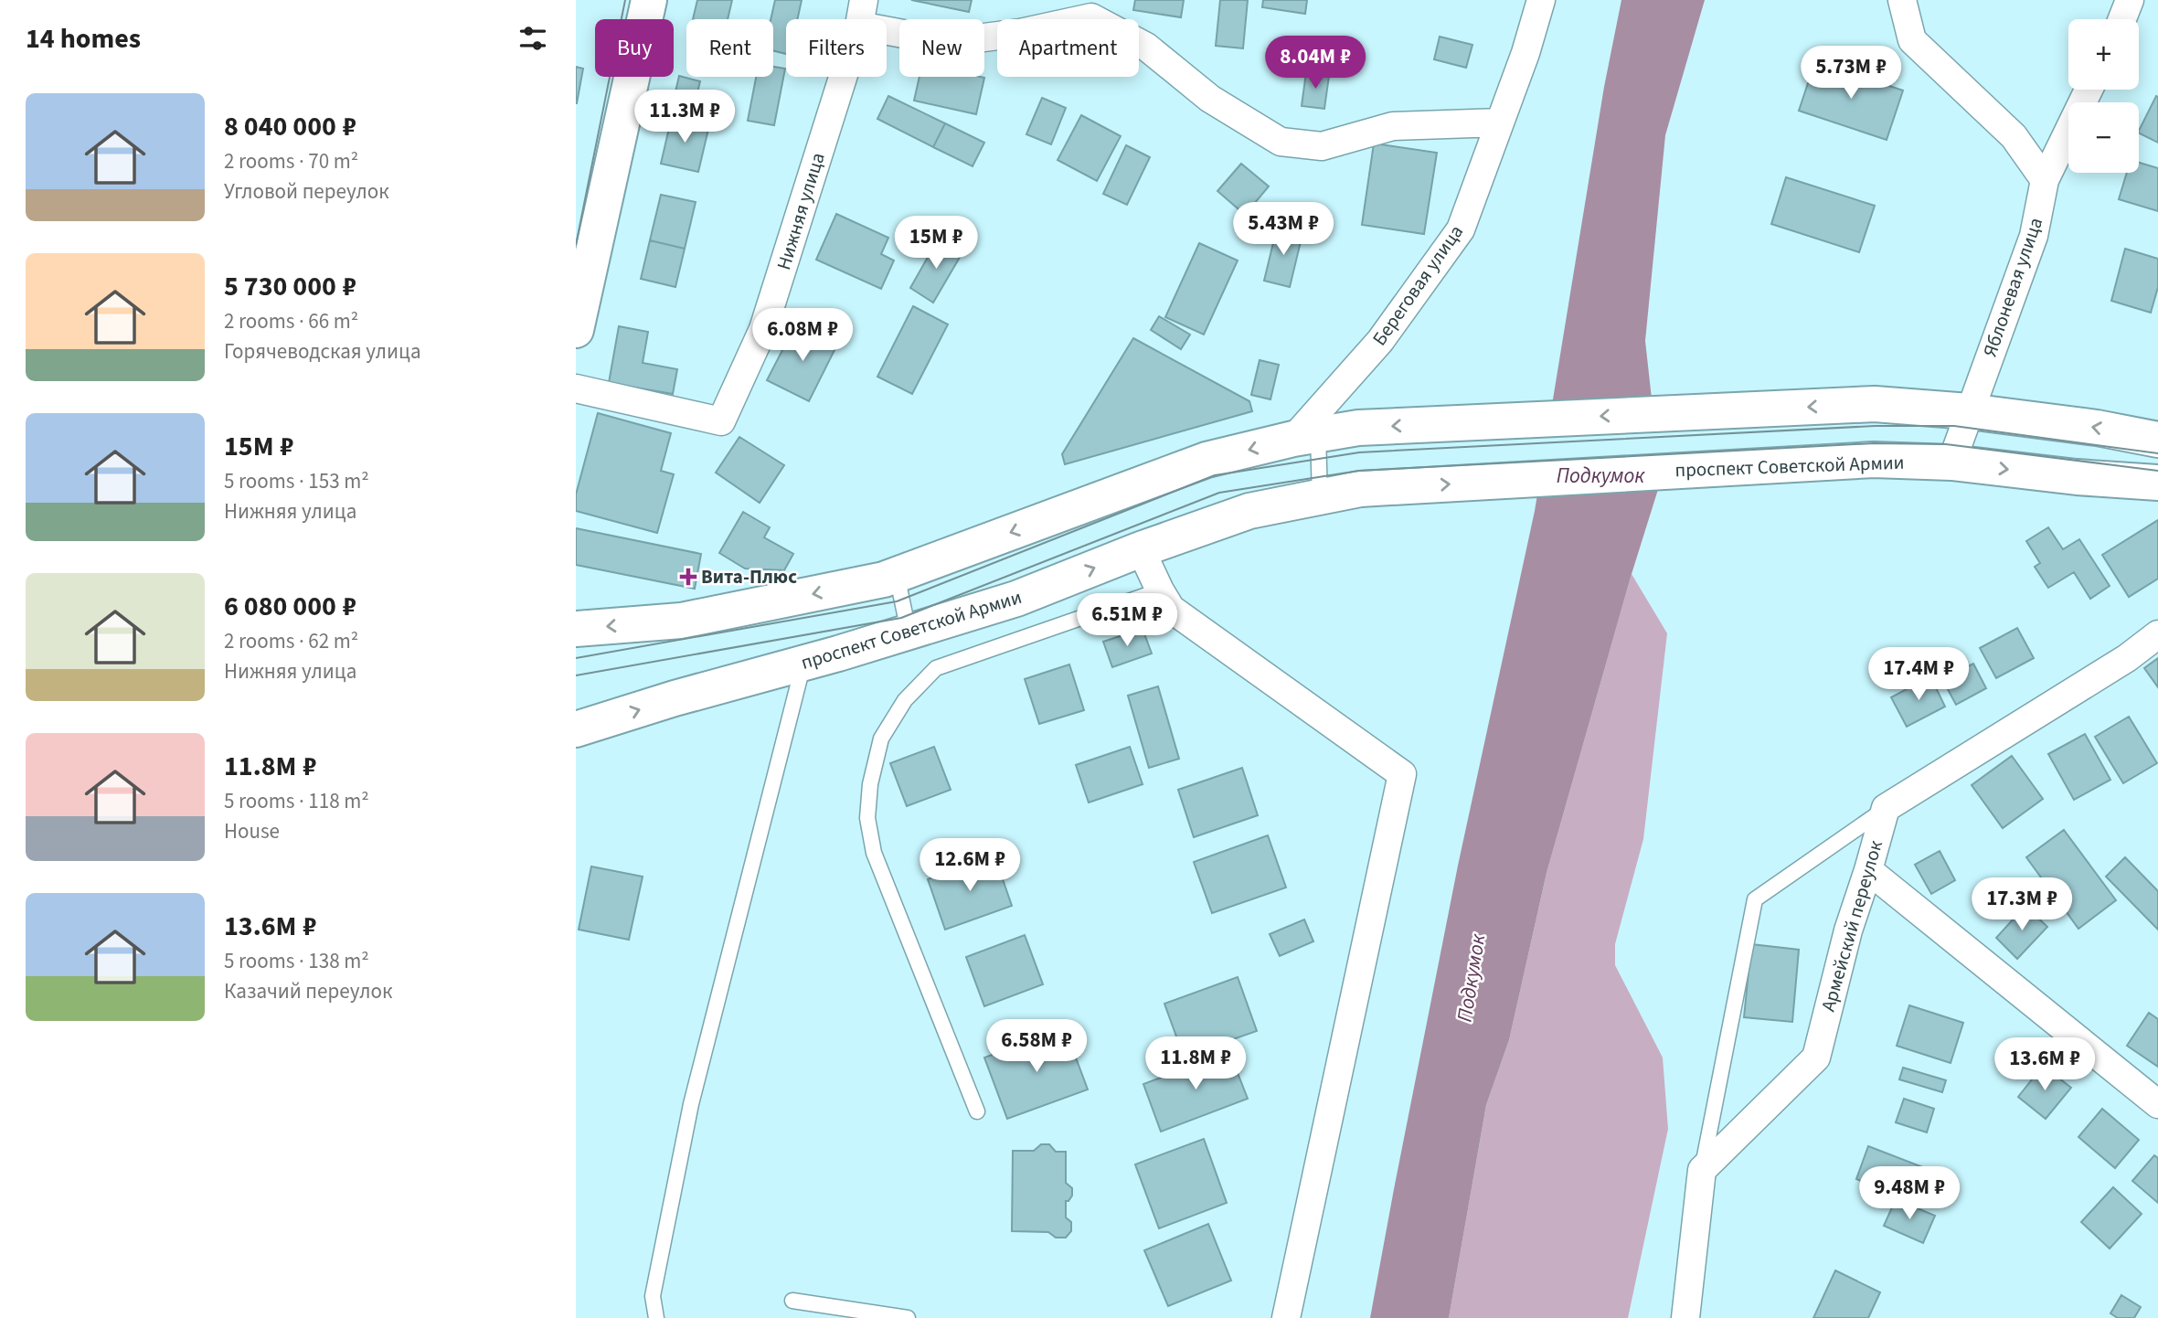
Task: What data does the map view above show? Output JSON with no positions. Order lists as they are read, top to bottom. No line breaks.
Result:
{"streets":{"main road":["проспект Советской Армии"],"street":["Нижняя улица","Береговая улица","Яблоневая улица","Армейский переулок"]},"crossings":[["Яблоневая улица","проспект Советской Армии"]],"water":["Подкумок"],"places":{"health":["Вита-Плюс"]},"page":{"heading":"14 homes","map_buttons":["+","−"],"chip":["Buy","Rent","Filters","New","Apartment"],"price":["8.04M ₽","5.73M ₽","11.3M ₽","5.43M ₽","15M ₽","6.08M ₽","6.51M ₽","17.4M ₽","12.6M ₽","17.3M ₽","6.58M ₽","11.8M ₽","13.6M ₽","9.48M ₽"],"list":[{"name":"8 040 000 ₽","note":"2 rooms · 70 m² · Угловой переулок"},{"name":"5 730 000 ₽","note":"2 rooms · 66 m² · Горячеводская улица"},{"name":"15M ₽","note":"5 rooms · 153 m² · Нижняя улица"},{"name":"6 080 000 ₽","note":"2 rooms · 62 m² · Нижняя улица"},{"name":"11.8M ₽","note":"5 rooms · 118 m² · House"},{"name":"13.6M ₽","note":"5 rooms · 138 m² · Казачий переулок"}]}}
